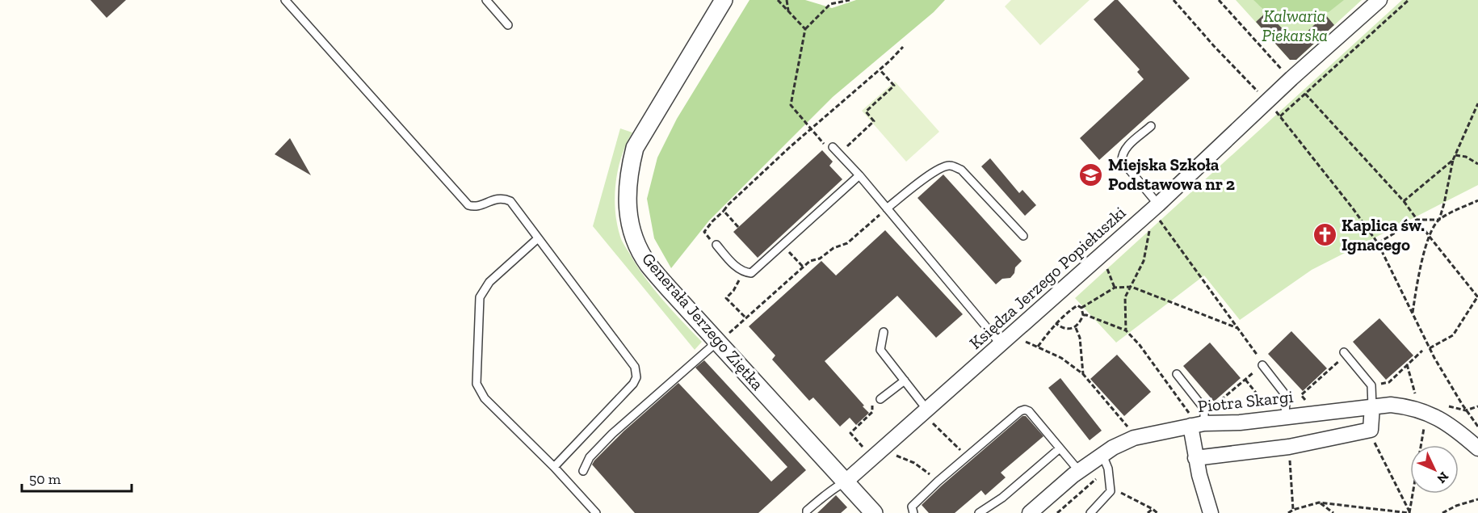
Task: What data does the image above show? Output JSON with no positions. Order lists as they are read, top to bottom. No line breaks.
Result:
{"streets":{"street":["Księdza Jerzego Popiełuszki","Generała Jerzego Ziętka","Piotra Skargi"]},"crossings":[["Księdza Jerzego Popiełuszki","Generała Jerzego Ziętka"]],"parks":["Kalwaria Piekarska"],"places":{"school or university":["Miejska Szkoła Podstawowa nr 2"],"church":["Kaplica św. Ignacego"]},"scale_bar":"50 m","north":"bottom right"}
